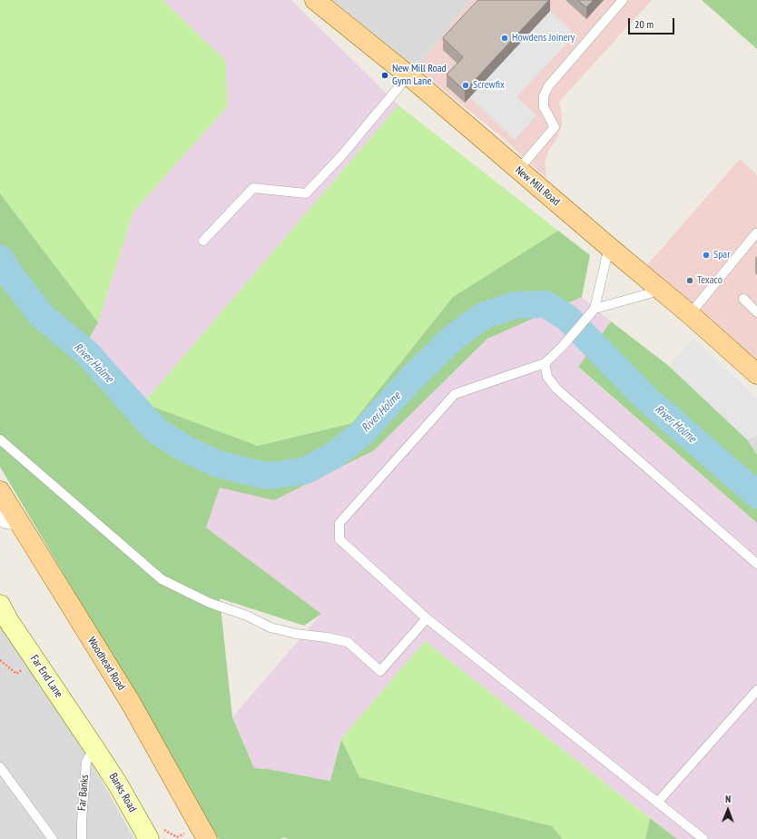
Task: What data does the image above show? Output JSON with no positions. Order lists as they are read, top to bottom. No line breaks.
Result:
{"streets":{"main road":["New Mill Road","Woodhead Road"],"street":["Far End Lane","Banks Road"],"lane":["Far Banks"]},"crossings":[["Far End Lane","Far Banks"],["Far End Lane","Banks Road"],["Far Banks","Banks Road"]],"water":["River Holme"],"places":["Howdens Joinery","New Mill Road Gynn Lane","Screwfix","Spar","Texaco"],"scale_bar":"20 m","north":"top"}
